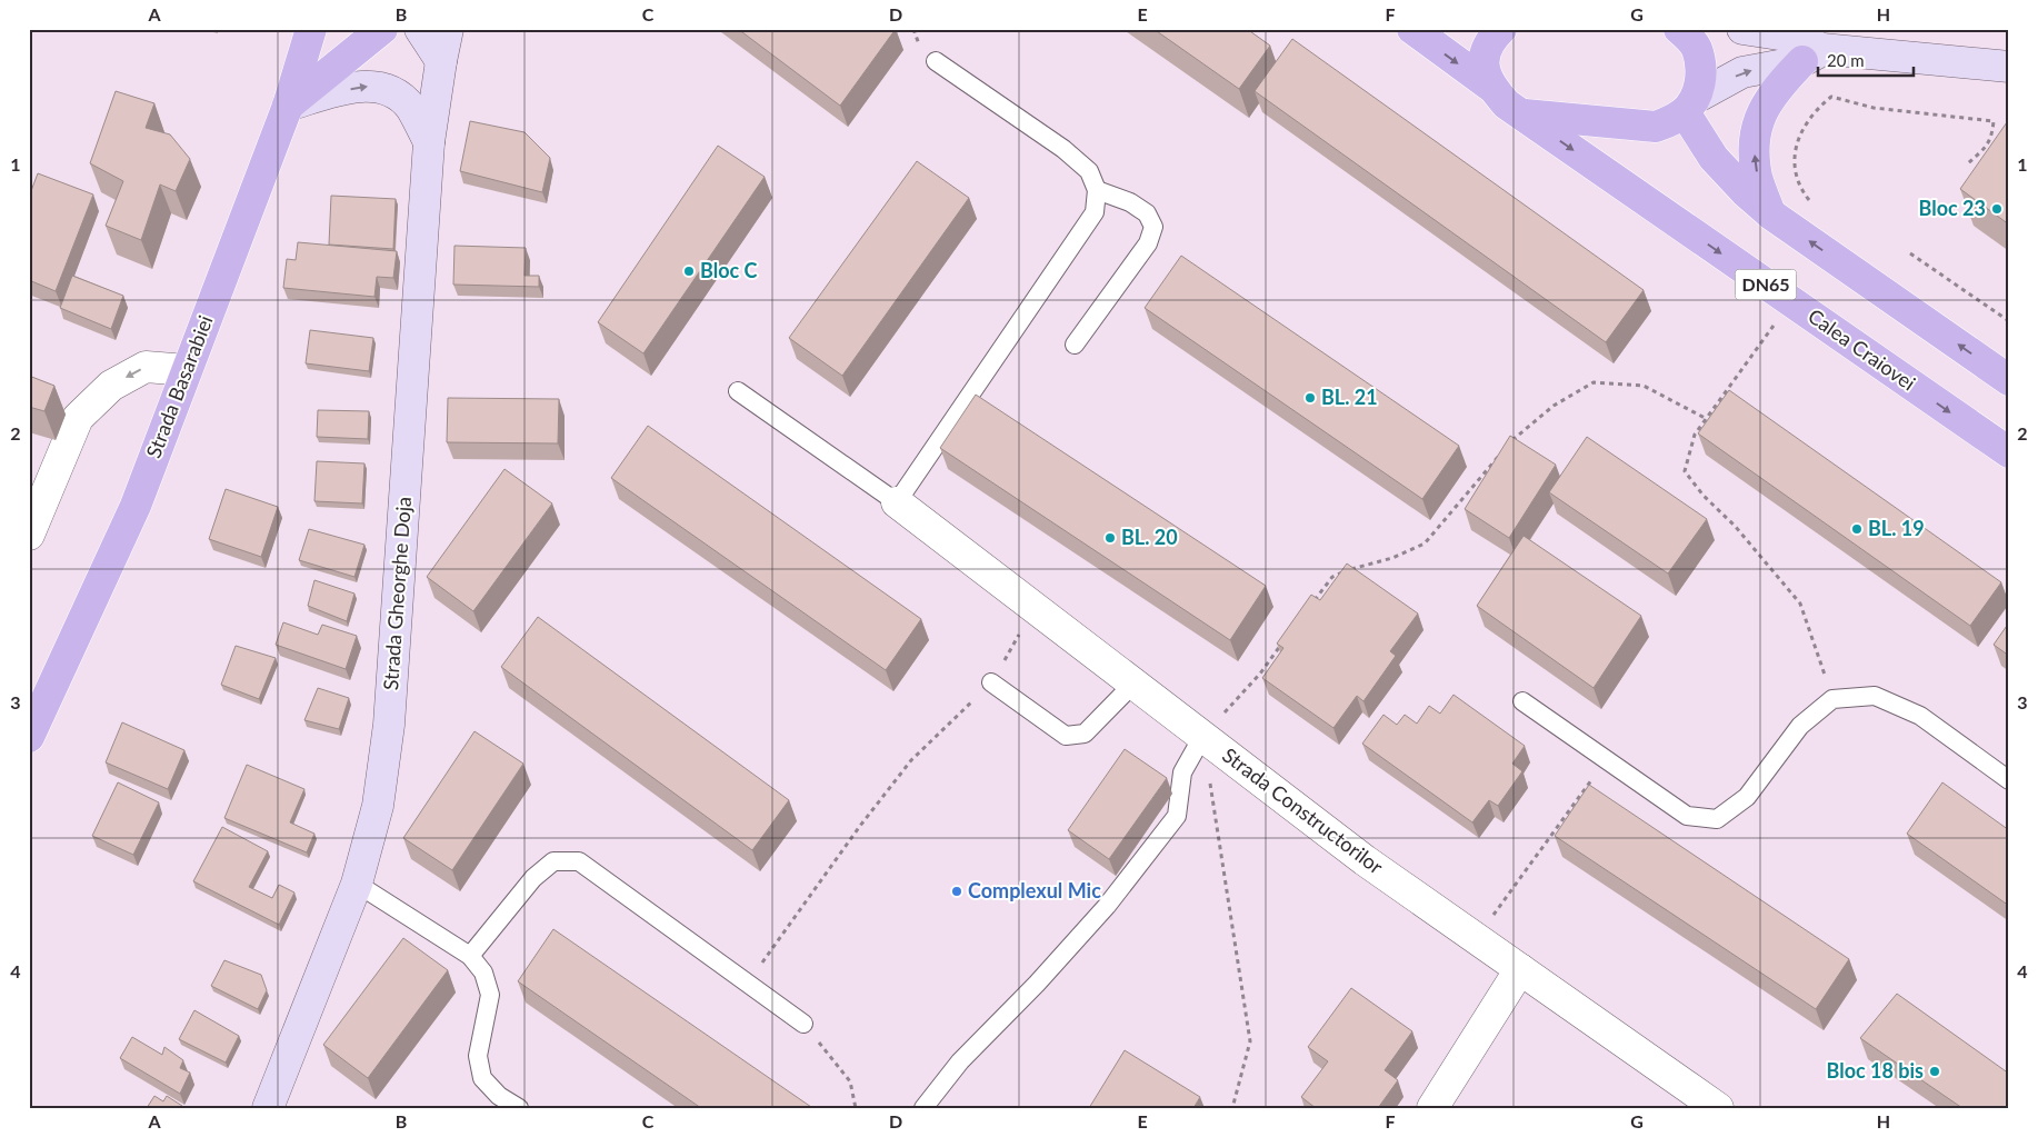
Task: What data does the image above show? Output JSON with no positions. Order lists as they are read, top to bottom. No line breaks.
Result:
{"streets":{"main road":["DN65","Calea Craiovei","Strada Basarabiei"],"street":["Strada Gheorghe Doja","Strada Constructorilor"]},"places":["Bloc 23","Bloc C","BL. 21","BL. 19","BL. 20","Complexul Mic","Bloc 18 bis"],"scale_bar":"20 m","grid":{"columns":["A","B","C","D","E","F","G","H"],"rows":["1","2","3","4"]}}
